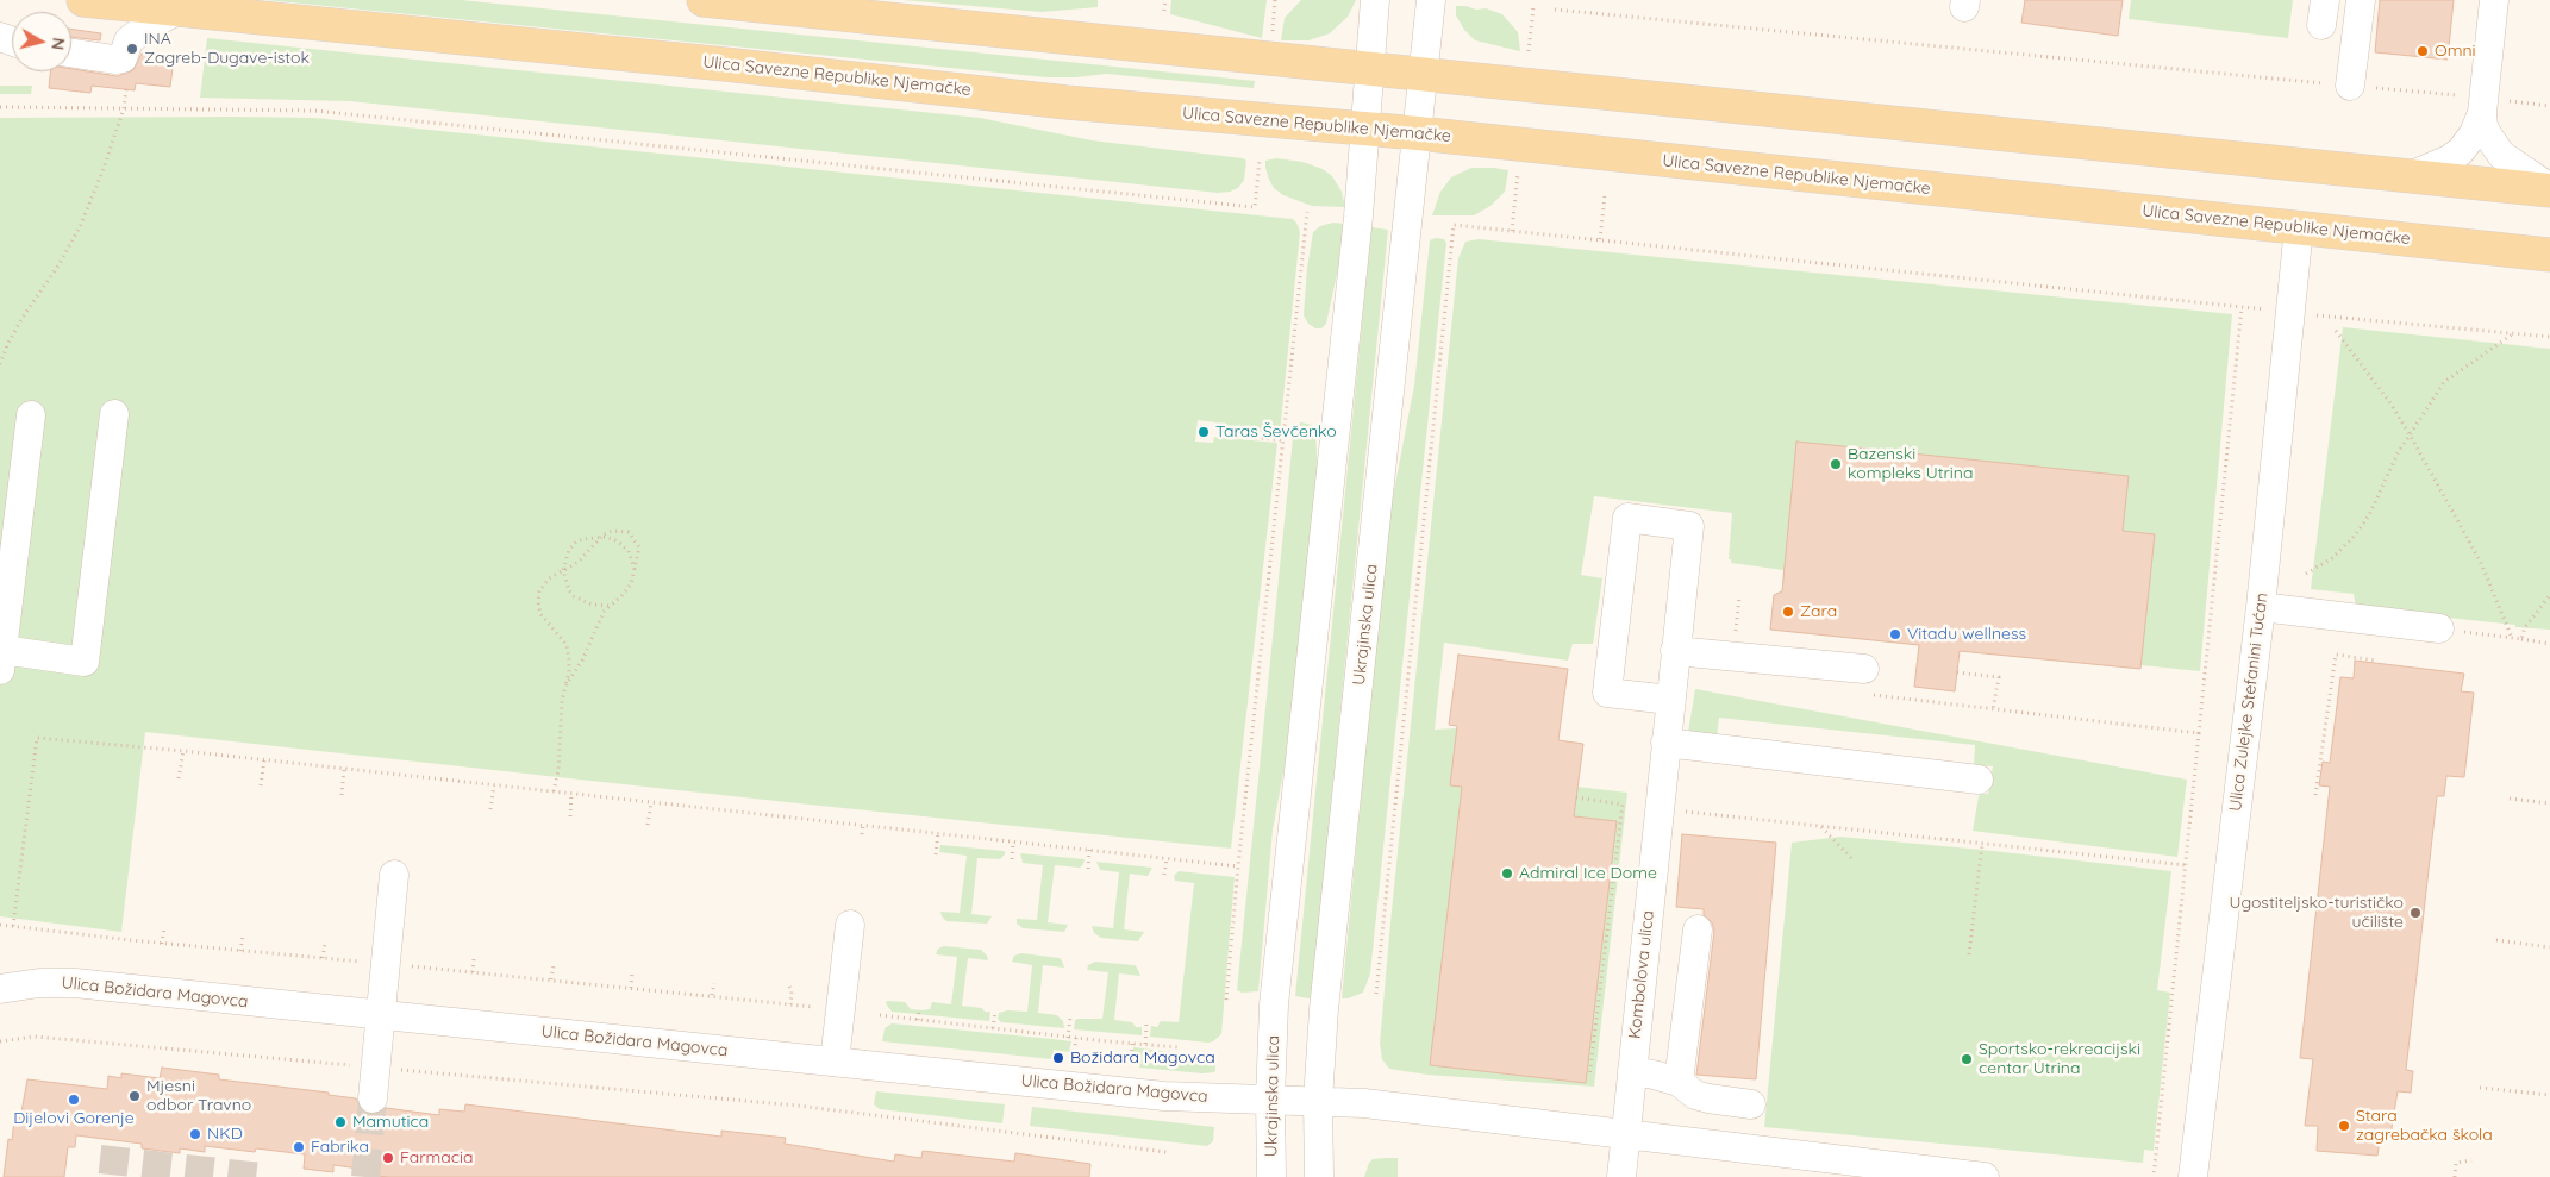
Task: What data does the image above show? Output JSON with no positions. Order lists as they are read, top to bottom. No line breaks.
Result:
{"streets":{"main road":["Ulica Savezne Republike Njemačke"],"street":["Ukrajinska ulica","Ulica Zulejke Stefanini Tućan","Kombolova ulica","Ulica Božidara Magovca"]},"crossings":[["Ulica Savezne Republike Njemačke","Ukrajinska ulica"],["Ulica Savezne Republike Njemačke","Ulica Zulejke Stefanini Tućan"],["Ukrajinska ulica","Ulica Božidara Magovca"]],"places":["INA Zagreb-Dugave-istok","Omni","Taras Ševčenko","Bazenski kompleks Utrina","Zara","Vitadu wellness","Admiral Ice Dome","Ugostiteljsko-turističko učilište","Božidara Magovca","Sportsko-rekreacijski centar Utrina","Mjesni odbor Travno","Dijelovi Gorenje","Mamutica","Stara zagrebačka škola","NKD","Fabrika","Farmacia"],"north":"right"}
